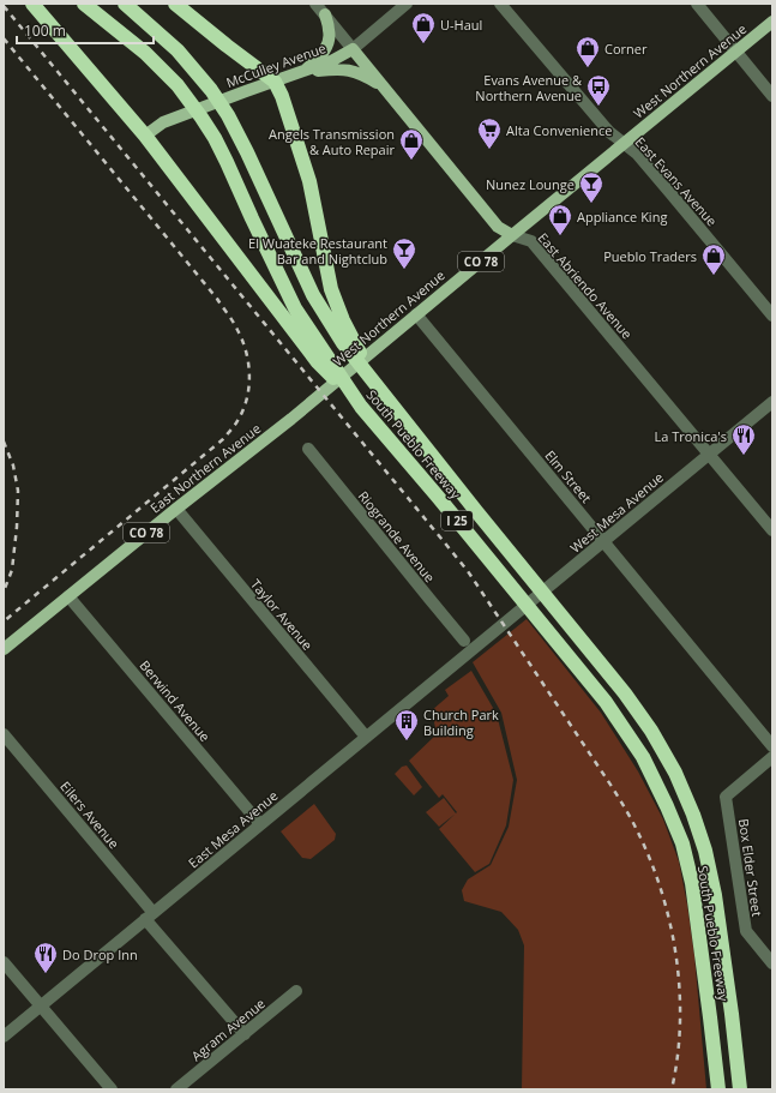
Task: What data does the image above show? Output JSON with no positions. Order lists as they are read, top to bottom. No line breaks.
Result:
{"streets":{"highway":["South Pueblo Freeway","I 25"],"main road":["McCulley Avenue","West Northern Avenue","CO 78","East Abriendo Avenue","East Northern Avenue"],"street":["East Evans Avenue","Elm Street","West Mesa Avenue","Riogrande Avenue","Taylor Avenue","Berwind Avenue","Eilers Avenue","East Mesa Avenue","Box Elder Street","Agram Avenue"]},"crossings":[["McCulley Avenue","East Abriendo Avenue"],["West Northern Avenue","East Evans Avenue"],["West Northern Avenue","East Abriendo Avenue"],["West Northern Avenue","East Northern Avenue"],["West Northern Avenue","Elm Street"],["East Abriendo Avenue","West Mesa Avenue"],["East Northern Avenue","Taylor Avenue"],["East Northern Avenue","Berwind Avenue"],["Elm Street","West Mesa Avenue"],["West Mesa Avenue","East Mesa Avenue"],["Taylor Avenue","East Mesa Avenue"],["Berwind Avenue","East Mesa Avenue"],["Eilers Avenue","East Mesa Avenue"],["Eilers Avenue","Agram Avenue"]],"places":{"shop":["U-Haul","Corner","Angels Transmission & Auto Repair","Appliance King","Pueblo Traders"],"bus stop":["Evans Avenue & Northern Avenue"],"supermarket":["Alta Convenience"],"bar":["Nunez Lounge","El Wuateke Restaurant Bar and Nightclub"],"restaurant":["La Tronica's","Do Drop Inn"],"building":["Church Park Building"]},"scale_bar":"100 m"}
